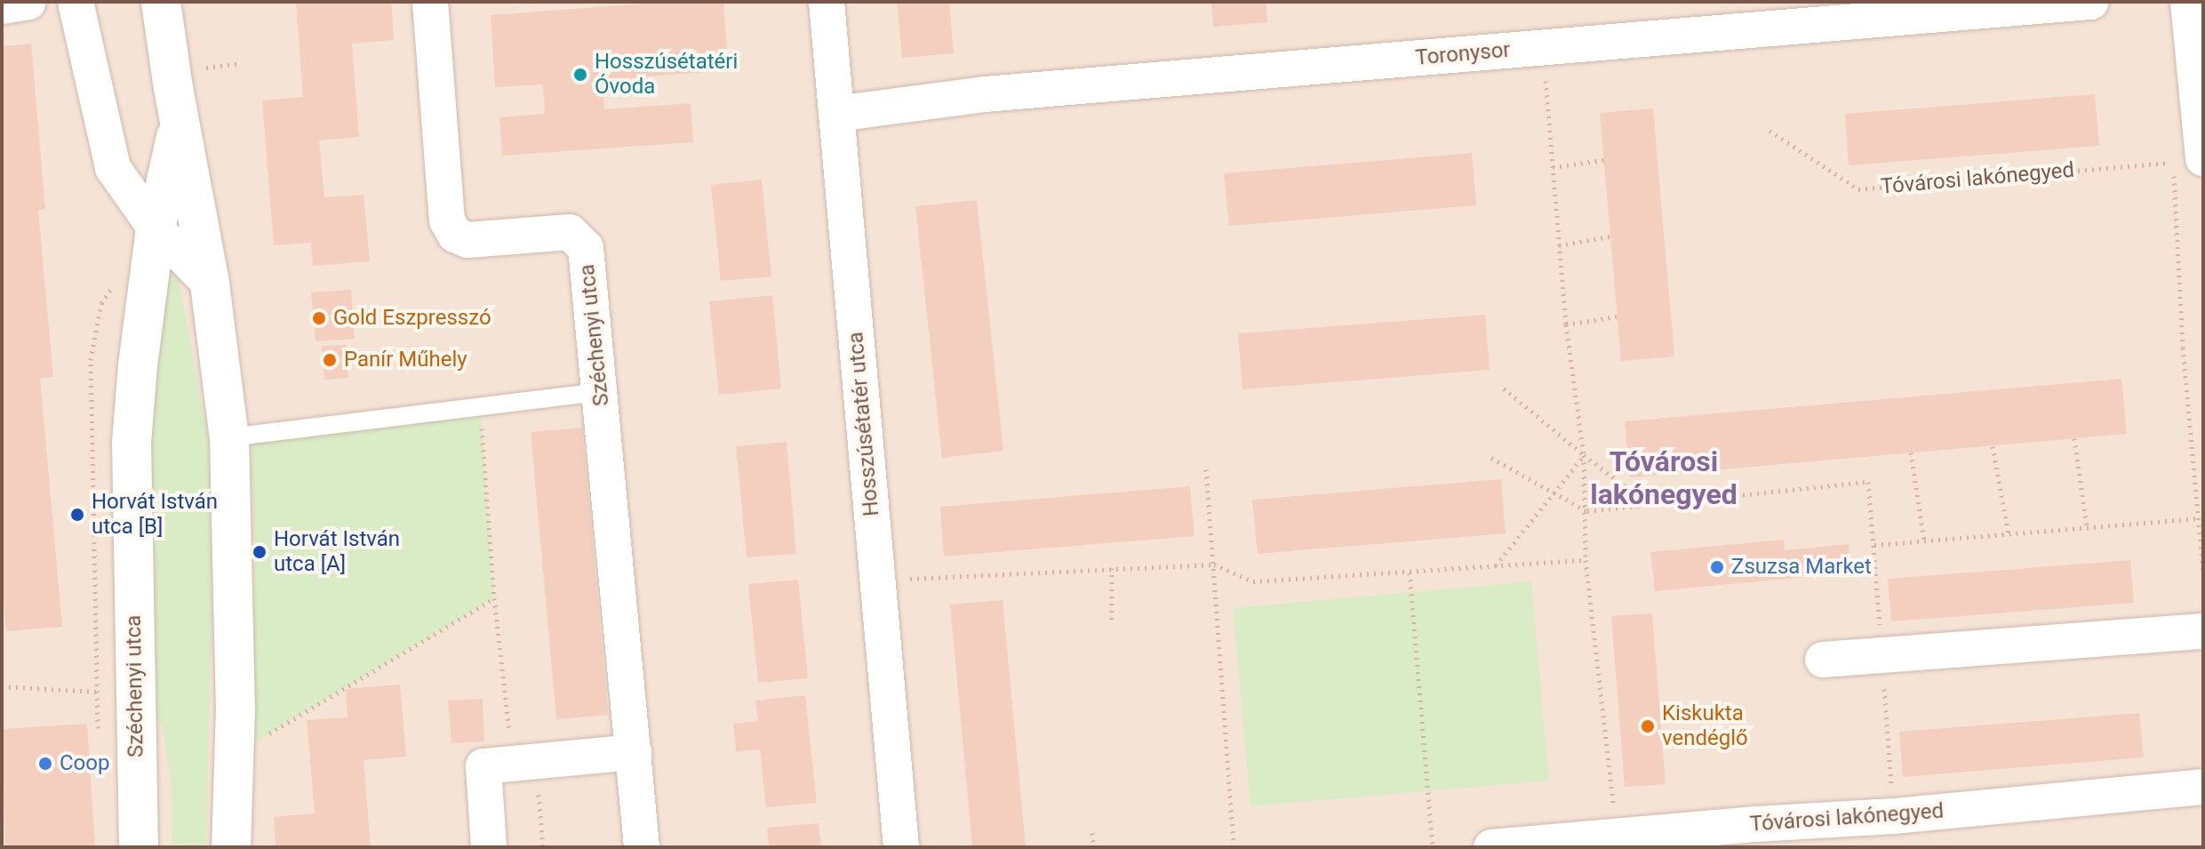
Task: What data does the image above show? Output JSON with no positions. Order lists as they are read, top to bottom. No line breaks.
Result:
{"streets":{"main road":["Széchenyi utca"],"street":["Toronysor","Tóvárosi lakónegyed","Hosszúsétatér utca"]},"crossings":[["Toronysor","Hosszúsétatér utca"]],"districts":["Tóvárosi lakónegyed"],"places":["Hosszúsétatéri Óvoda","Gold Eszpresszó","Panír Műhely","Horvát István utca [B]","Horvát István utca [A]","Zsuzsa Market","Kiskukta vendéglő","Coop"]}
